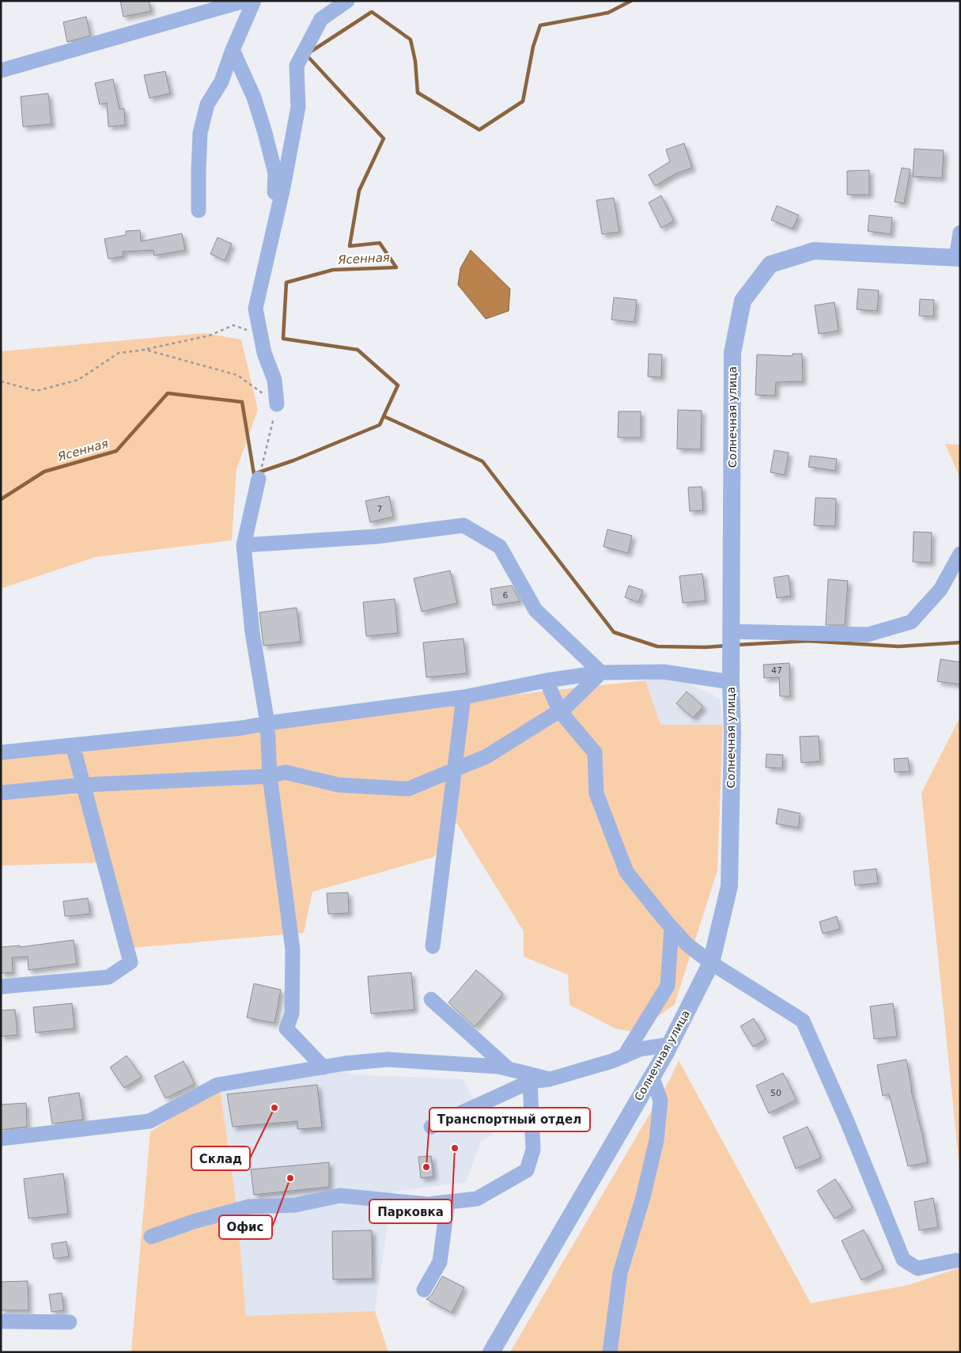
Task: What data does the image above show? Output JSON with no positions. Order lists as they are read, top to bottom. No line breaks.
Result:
{"streets":{"street":["Солнечная улица"]},"water":["Ясенная"],"places":["Склад","Парковка","Транспортный отдел","Офис"],"house_numbers":["7","6","47","50"]}
